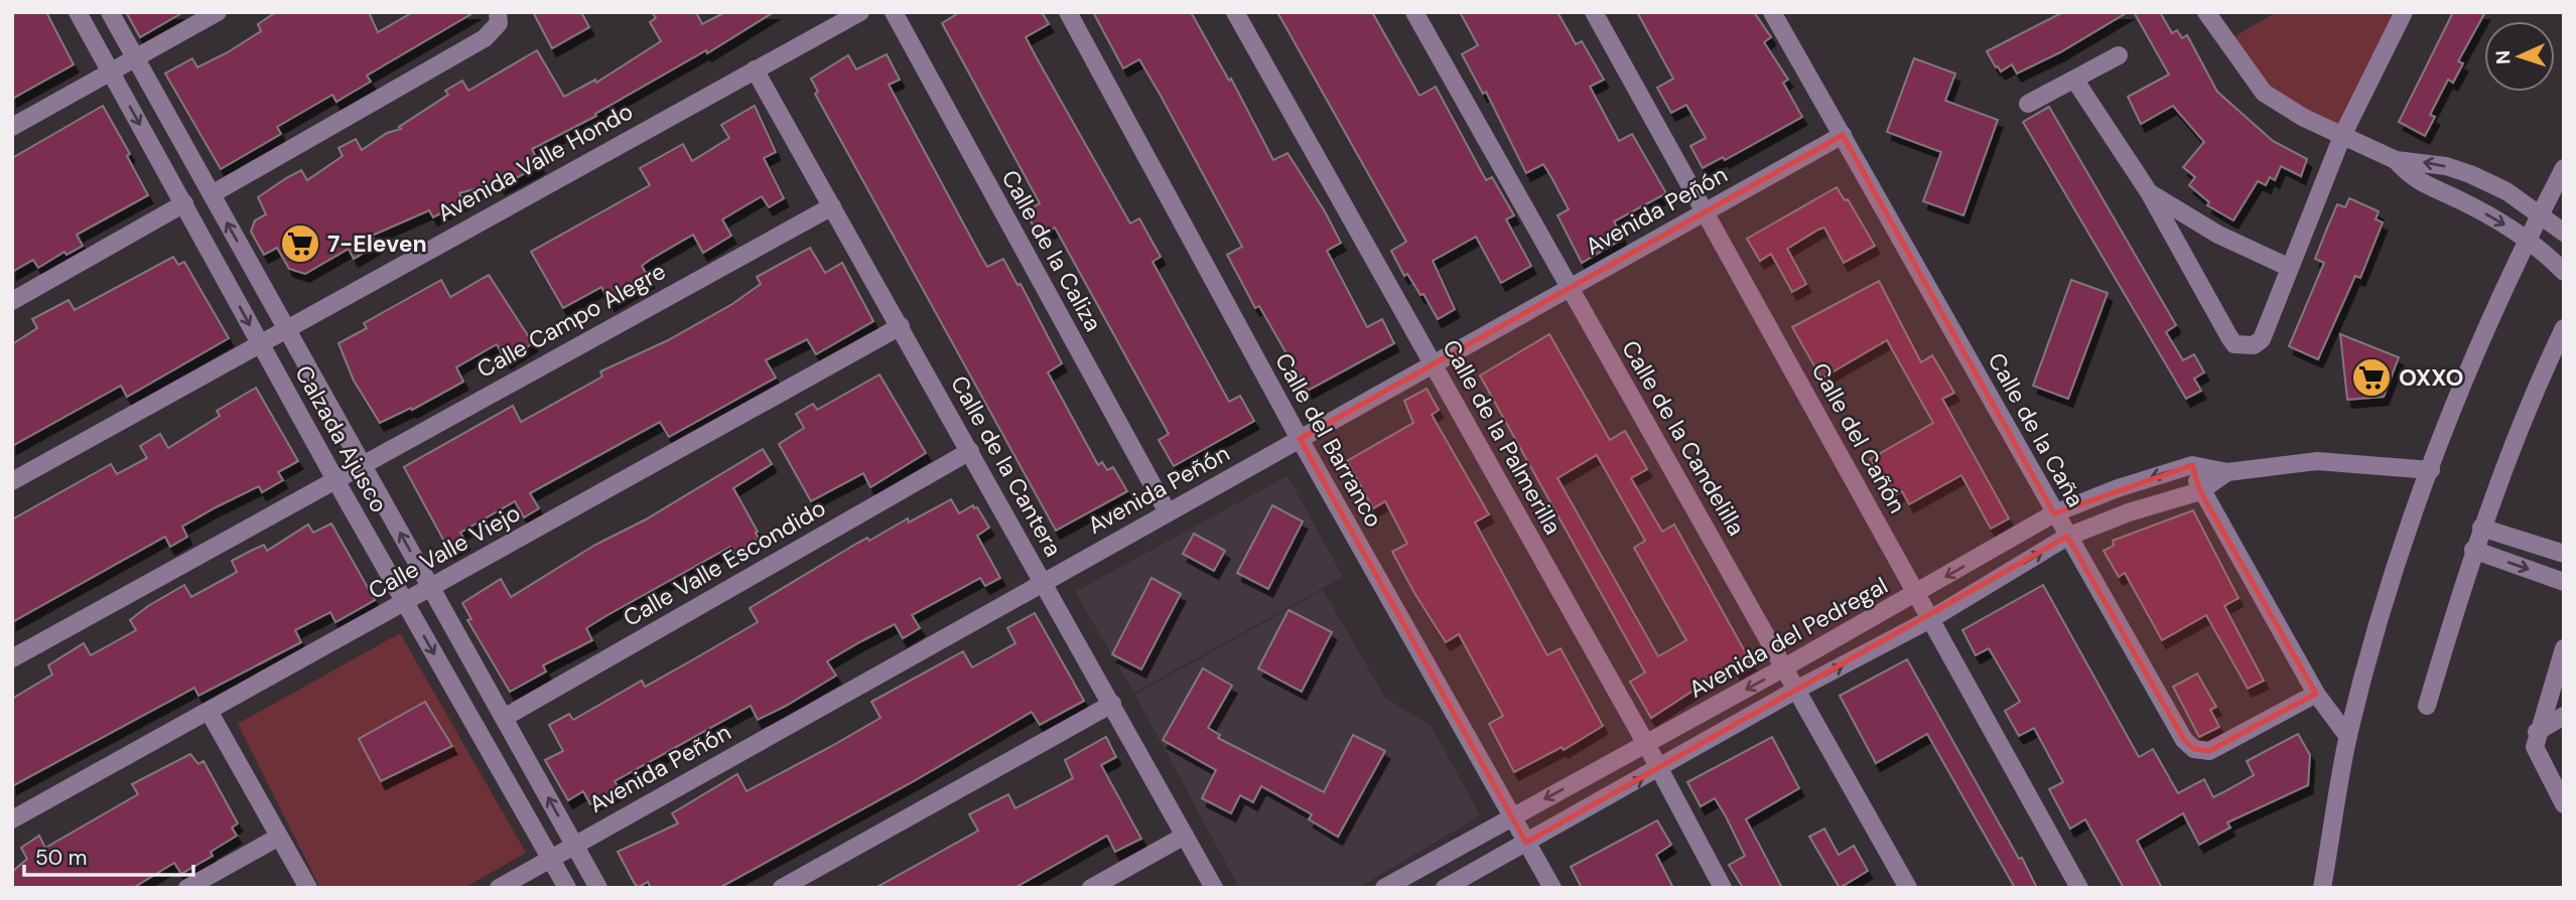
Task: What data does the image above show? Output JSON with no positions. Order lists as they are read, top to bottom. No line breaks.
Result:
{"streets":{"street":["Avenida Valle Hondo","Avenida Peñón","Calle de la Caliza","Calle Campo Alegre","Calle de la Caña","Calle de la Palmerilla","Calle de la Candelilla","Calle del Cañón","Calzada Ajusco","Calle del Barranco","Calle de la Cantera","Calle Valle Viejo","Calle Valle Escondido","Avenida del Pedregal"]},"crossings":[["Avenida Valle Hondo","Calzada Ajusco"],["Avenida Valle Hondo","Calle de la Cantera"],["Avenida Peñón","Calle de la Caliza"],["Avenida Peñón","Calle de la Caña"],["Avenida Peñón","Calle de la Palmerilla"],["Avenida Peñón","Calle de la Candelilla"],["Avenida Peñón","Calle del Cañón"],["Avenida Peñón","Calzada Ajusco"],["Avenida Peñón","Calle del Barranco"],["Avenida Peñón","Calle de la Cantera"],["Calle Campo Alegre","Calzada Ajusco"],["Calle Campo Alegre","Calle de la Cantera"],["Calle de la Caña","Avenida del Pedregal"],["Calle de la Palmerilla","Avenida del Pedregal"],["Calle de la Candelilla","Avenida del Pedregal"],["Calle del Cañón","Avenida del Pedregal"],["Calzada Ajusco","Calle Valle Viejo"],["Calzada Ajusco","Calle Valle Escondido"],["Calle del Barranco","Avenida del Pedregal"],["Calle de la Cantera","Calle Valle Viejo"],["Calle de la Cantera","Calle Valle Escondido"]],"places":{"supermarket":["7-Eleven","OXXO"]},"scale_bar":"50 m","north":"left"}
